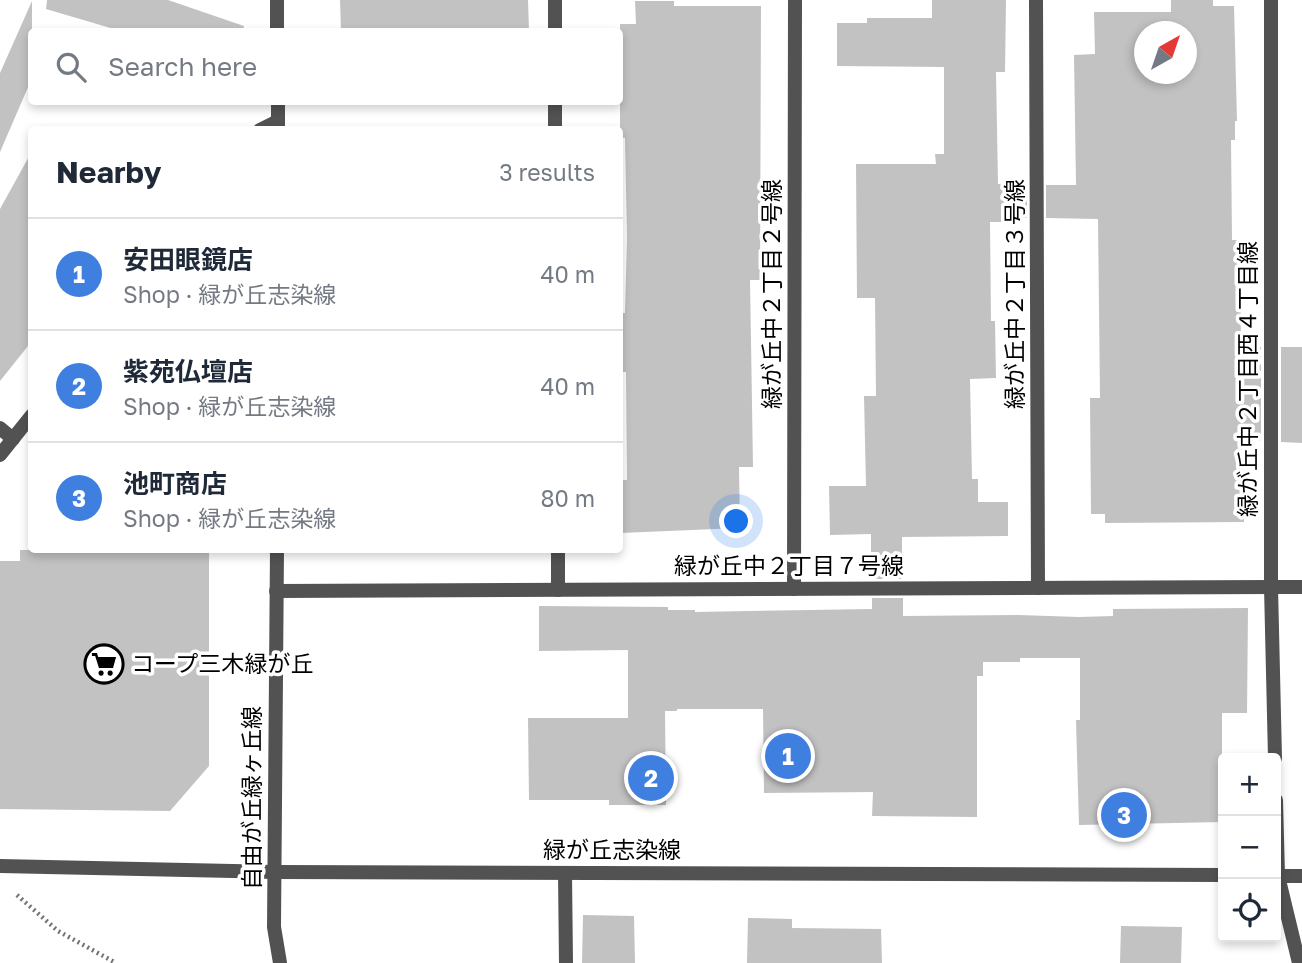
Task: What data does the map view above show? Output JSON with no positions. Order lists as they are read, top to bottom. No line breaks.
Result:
{"streets":{"street":["緑が丘中２丁目２号線","緑が丘中２丁目３号線","緑が丘中２丁目西４丁目線","緑が丘中２丁目７号線","自由が丘緑ヶ丘線","緑が丘志染線"]},"crossings":[["緑が丘中２丁目２号線","緑が丘中２丁目７号線"],["緑が丘中２丁目３号線","緑が丘中２丁目７号線"],["緑が丘中２丁目西４丁目線","緑が丘中２丁目７号線"],["緑が丘中２丁目７号線","自由が丘緑ヶ丘線"],["自由が丘緑ヶ丘線","緑が丘志染線"]],"places":{"supermarket":["コープ三木緑が丘"]},"north":"top right","page":{"search":"Search here","heading":["Nearby","3 results"],"list":[{"mark":"1","name":"安田眼鏡店","note":"Shop · 緑が丘志染線","value":"40 m"},{"mark":"2","name":"紫苑仏壇店","note":"Shop · 緑が丘志染線","value":"40 m"},{"mark":"3","name":"池町商店","note":"Shop · 緑が丘志染線","value":"80 m"}],"pins":["1","2","3"],"map_buttons":["+","−"]}}
